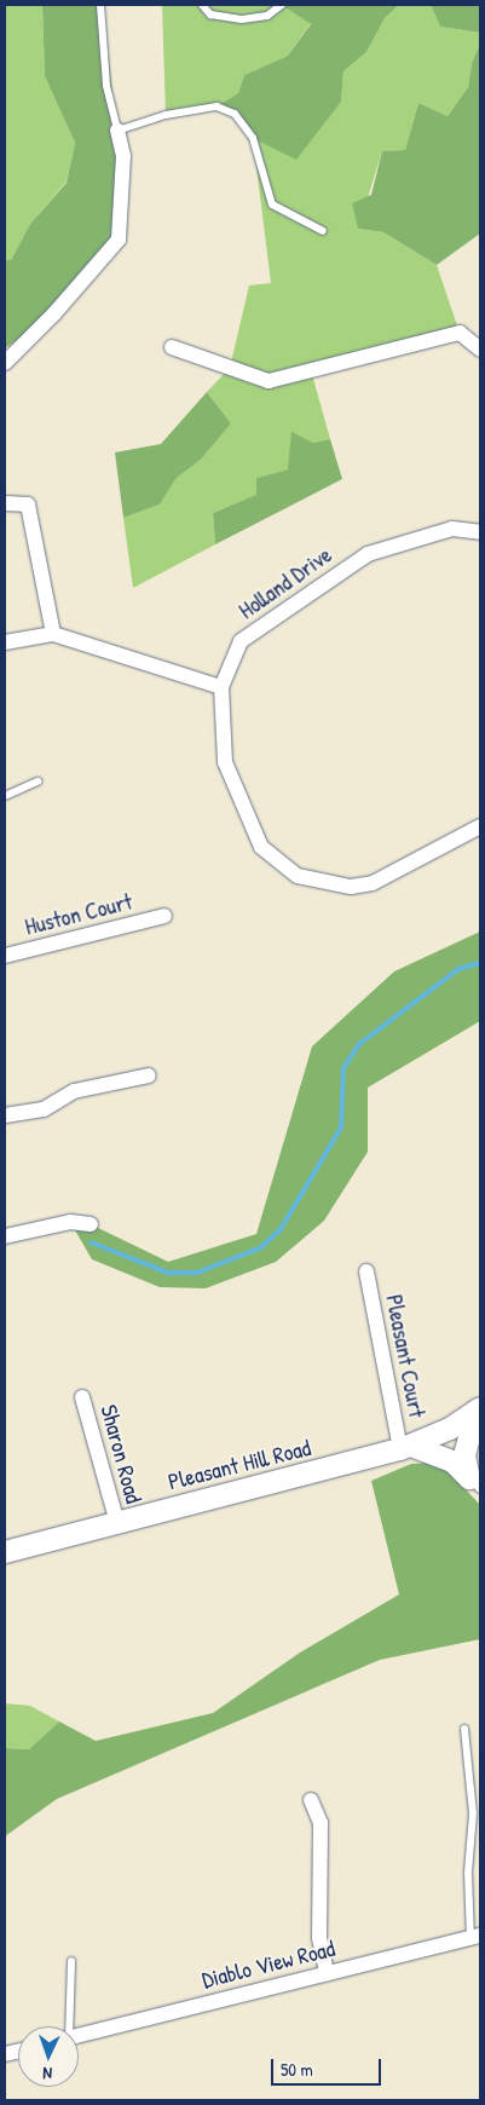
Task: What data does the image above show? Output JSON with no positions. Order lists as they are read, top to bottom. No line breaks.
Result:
{"streets":{"main road":["Pleasant Hill Road"],"street":["Holland Drive","Huston Court","Pleasant Court","Sharon Road","Diablo View Road"]},"crossings":[["Pleasant Court","Pleasant Hill Road"],["Sharon Road","Pleasant Hill Road"]],"scale_bar":"50 m","north":"bottom"}
